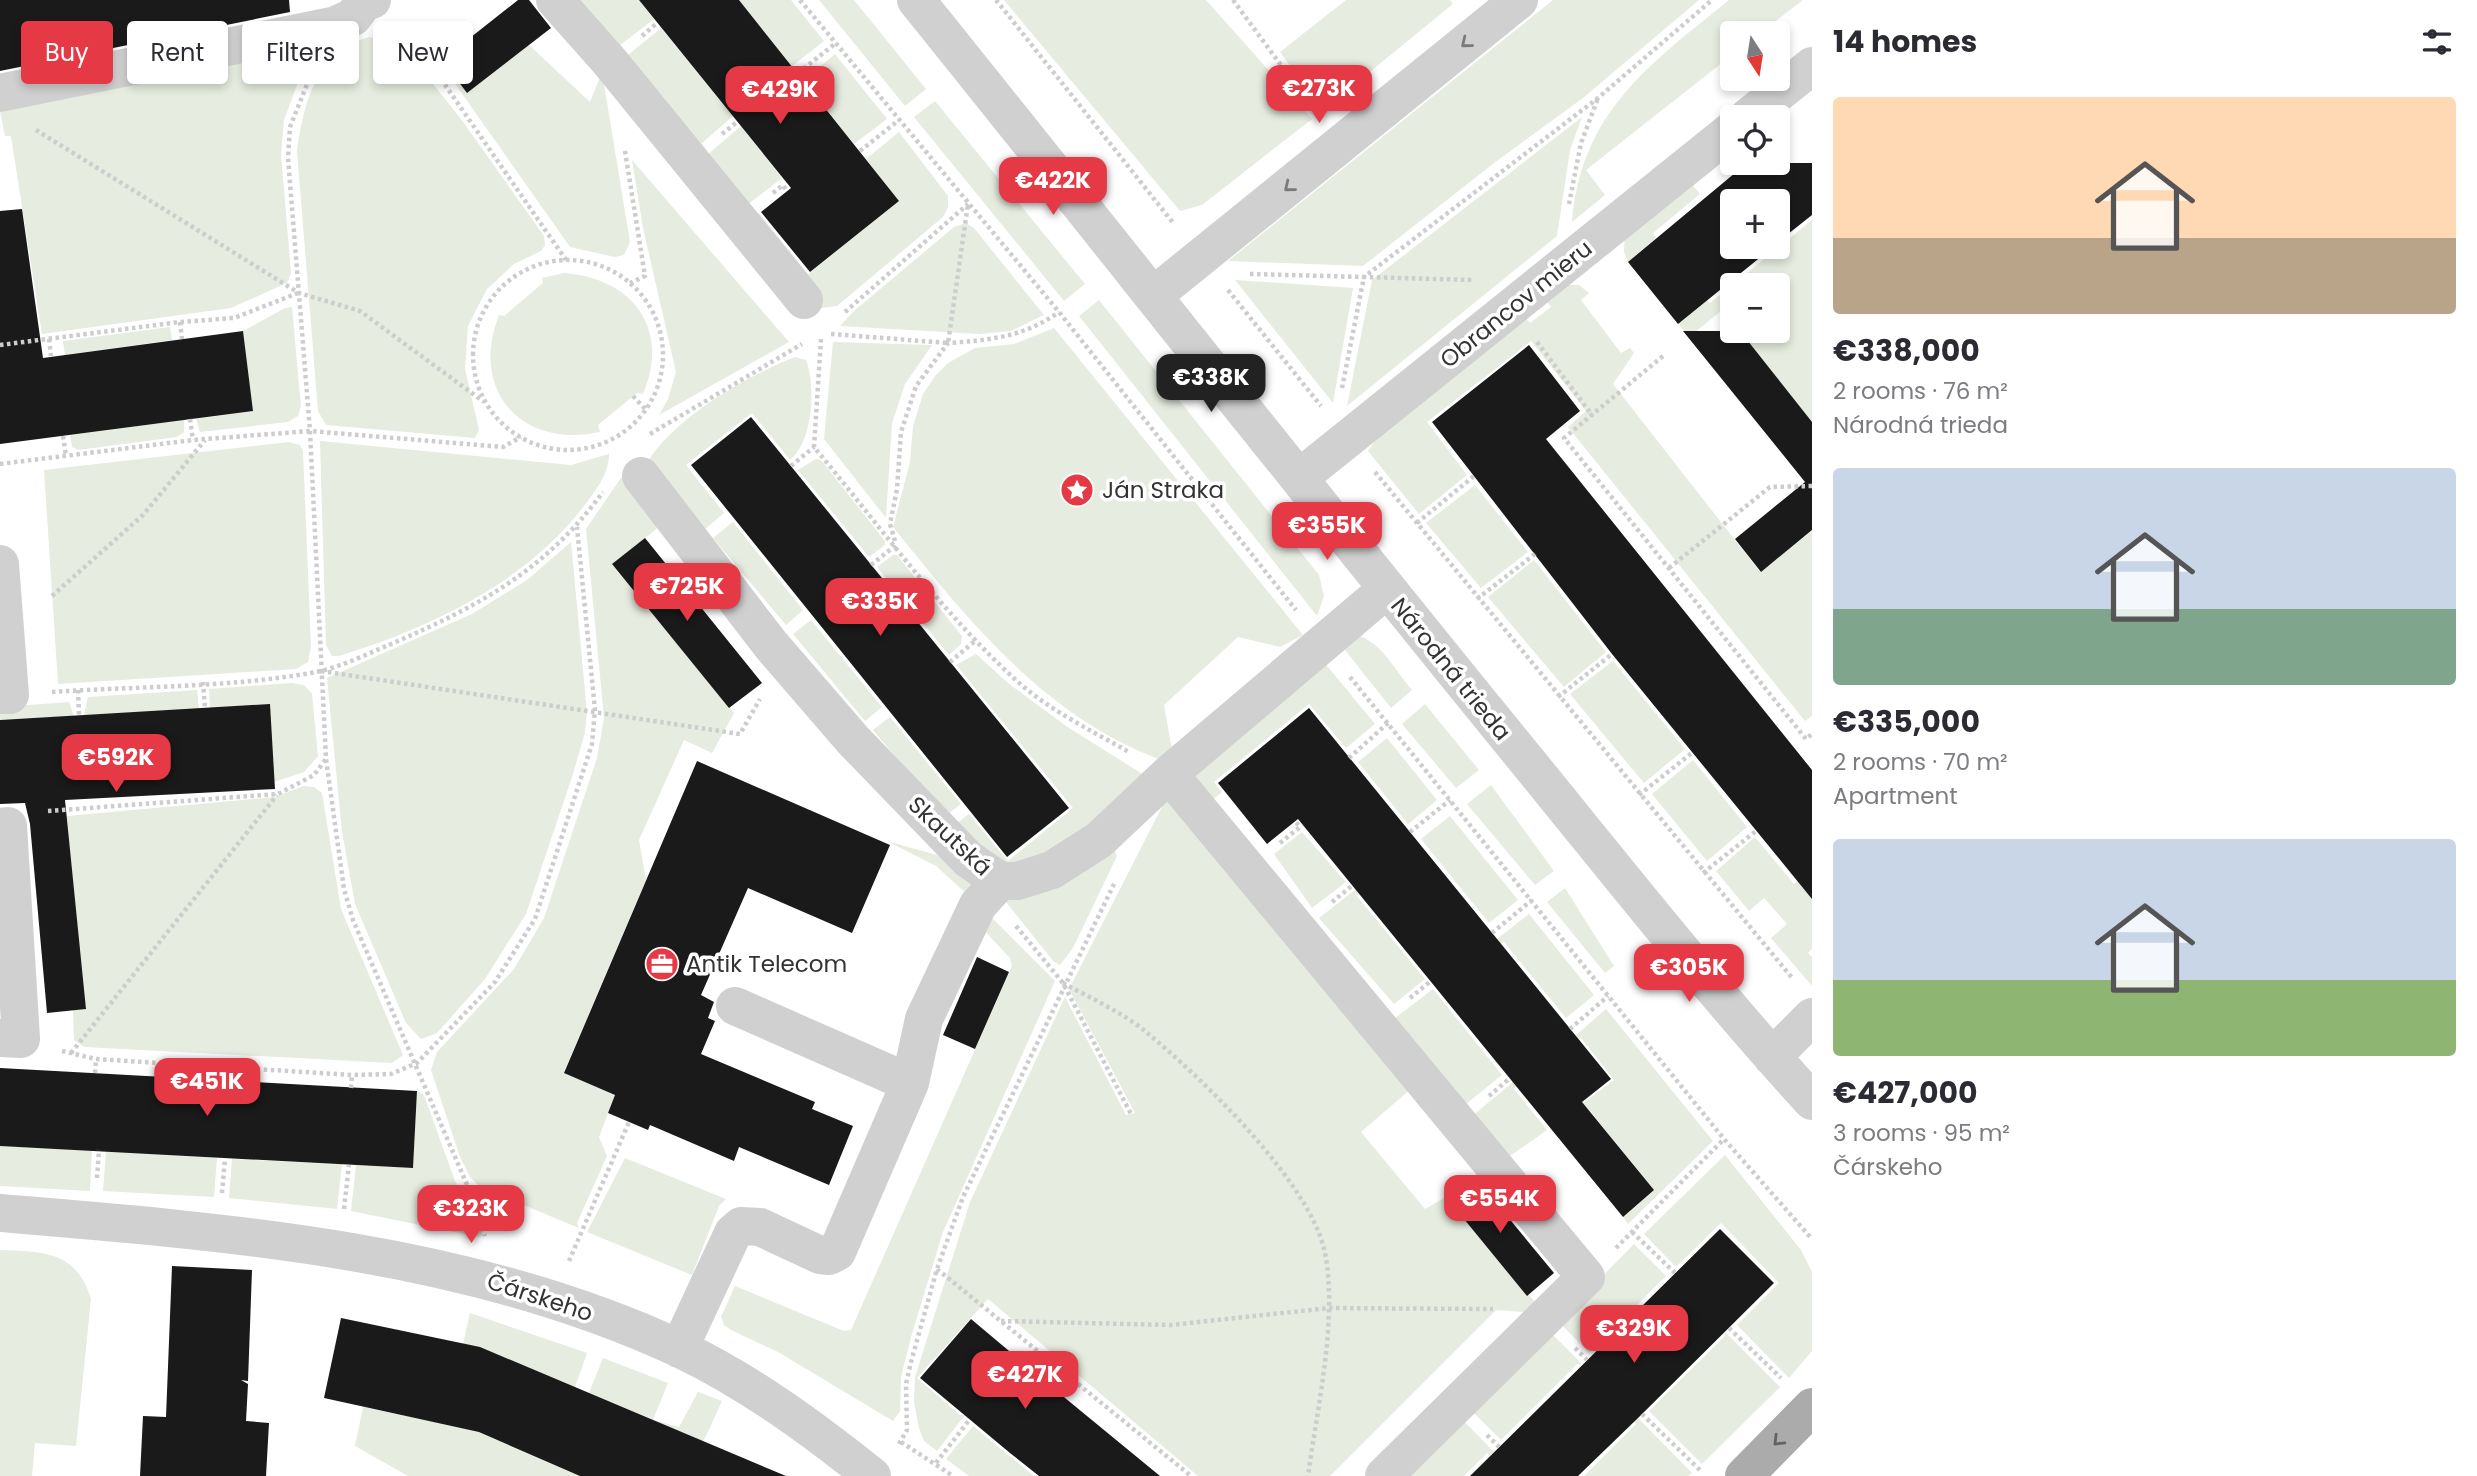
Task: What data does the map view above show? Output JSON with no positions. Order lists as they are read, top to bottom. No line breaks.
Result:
{"streets":{"street":["Obrancov mieru","Národná trieda","Skautská","Čárskeho"]},"crossings":[["Obrancov mieru","Národná trieda"],["Národná trieda","Skautská"]],"places":{"place":["Ján Straka"],"office":["Antik Telecom"]},"north":"bottom","page":{"heading":"14 homes","map_buttons":["+","−"],"chip":["Buy","Rent","Filters","New"],"price":["€273K","€429K","€422K","€338K","€355K","€725K","€335K","€592K","€305K","€451K","€554K","€323K","€329K","€427K"],"list":[{"name":"€338,000","note":"2 rooms · 76 m² · Národná trieda"},{"name":"€335,000","note":"2 rooms · 70 m² · Apartment"},{"name":"€427,000","note":"3 rooms · 95 m² · Čárskeho"}]}}
